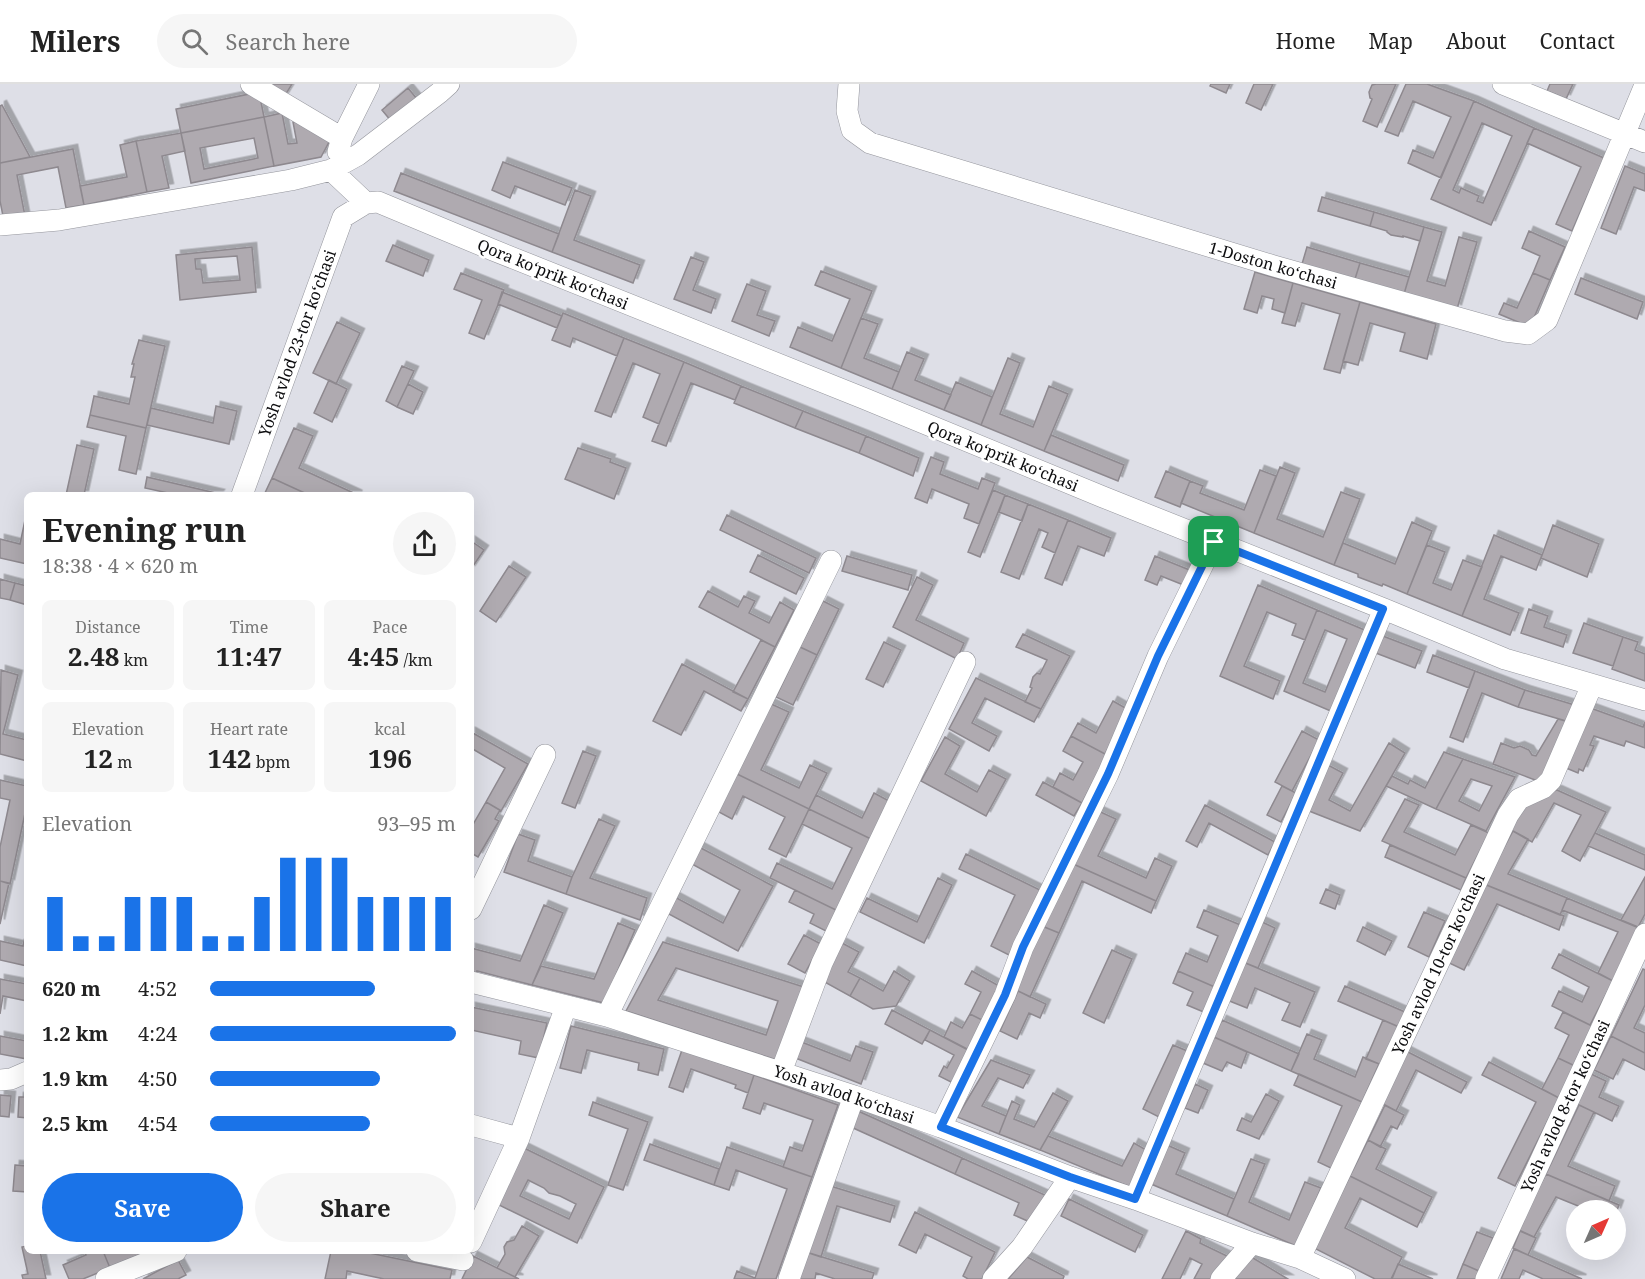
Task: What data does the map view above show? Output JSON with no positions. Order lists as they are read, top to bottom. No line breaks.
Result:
{"streets":{"street":["1-Doston koʻchasi","Qora koʻprik koʻchasi","Yosh avlod 23-tor koʻchasi","Yosh avlod 10-tor koʻchasi","Yosh avlod koʻchasi","Yosh avlod 8-tor koʻchasi"]},"crossings":[["Qora koʻprik koʻchasi","Yosh avlod 23-tor koʻchasi"],["Qora koʻprik koʻchasi","Yosh avlod 10-tor koʻchasi"],["Yosh avlod 10-tor koʻchasi","Yosh avlod koʻchasi"]],"north":"top right","page":{"header":"Milers","search":"Search here","nav":["Home","Map","About","Contact"],"heading":["Evening run","18:38 · 4 × 620 m"],"stats":[["Distance","2.48 km"],["Time","11:47"],["Pace","4:45 /km"],["Elevation","12 m"],["Heart rate","142 bpm"],["kcal","196"]],"chart":["Elevation","93–95 m"],"list":[{"name":"620 m","note":"4:52"},{"name":"1.2 km","note":"4:24"},{"name":"1.9 km","note":"4:50"},{"name":"2.5 km","note":"4:54"}],"buttons":["Save","Share"]}}
